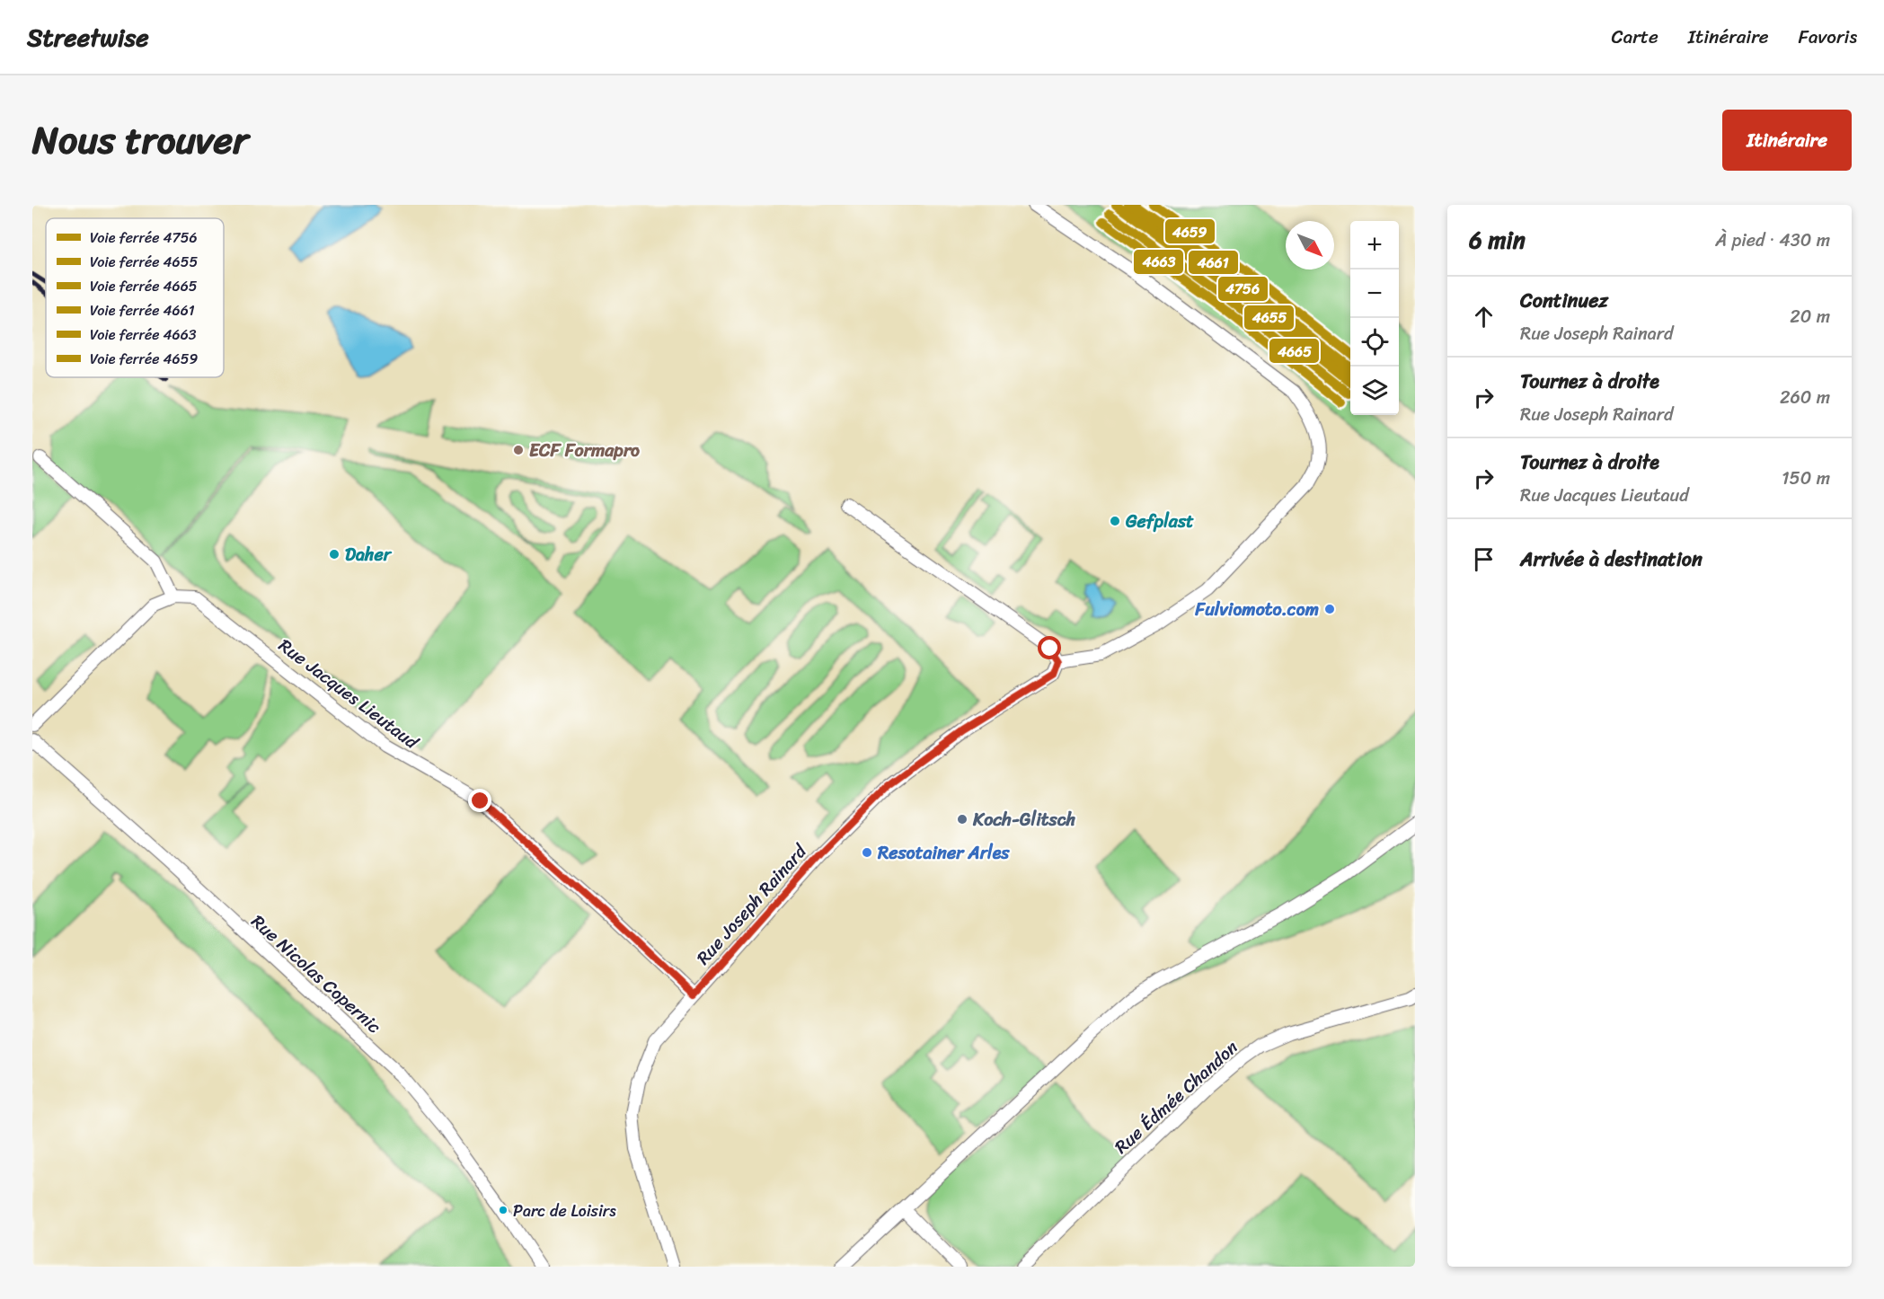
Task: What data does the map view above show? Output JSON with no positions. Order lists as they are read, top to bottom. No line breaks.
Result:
{"streets":{"street":["Rue Jacques Lieutaud","Rue Joseph Rainard","Rue Nicolas Copernic","Rue Édmée Chandon"]},"crossings":[["Rue Jacques Lieutaud","Rue Joseph Rainard"]],"places":["ECF Formapro","Gefplast","Daher","Fulviomoto.com","Koch-Glitsch","Resotainer Arles","Parc de Loisirs"],"lines":["rail line 4756","rail line 4655","rail line 4661","rail line 4659","rail line 4665","rail line 4663"],"legend":["Voie ferrée 4756","Voie ferrée 4655","Voie ferrée 4665","Voie ferrée 4661","Voie ferrée 4663","Voie ferrée 4659"],"north":"bottom right","page":{"header":"Streetwise","nav":["Carte","Itinéraire","Favoris"],"title":"Nous trouver","buttons":"Itinéraire","heading":["6 min","À pied · 430 m"],"map_buttons":["+","−"],"list":[["Continuez","Rue Joseph Rainard","20 m"],["Tournez à droite","Rue Joseph Rainard","260 m"],["Tournez à droite","Rue Jacques Lieutaud","150 m"],"Arrivée à destination"]}}
